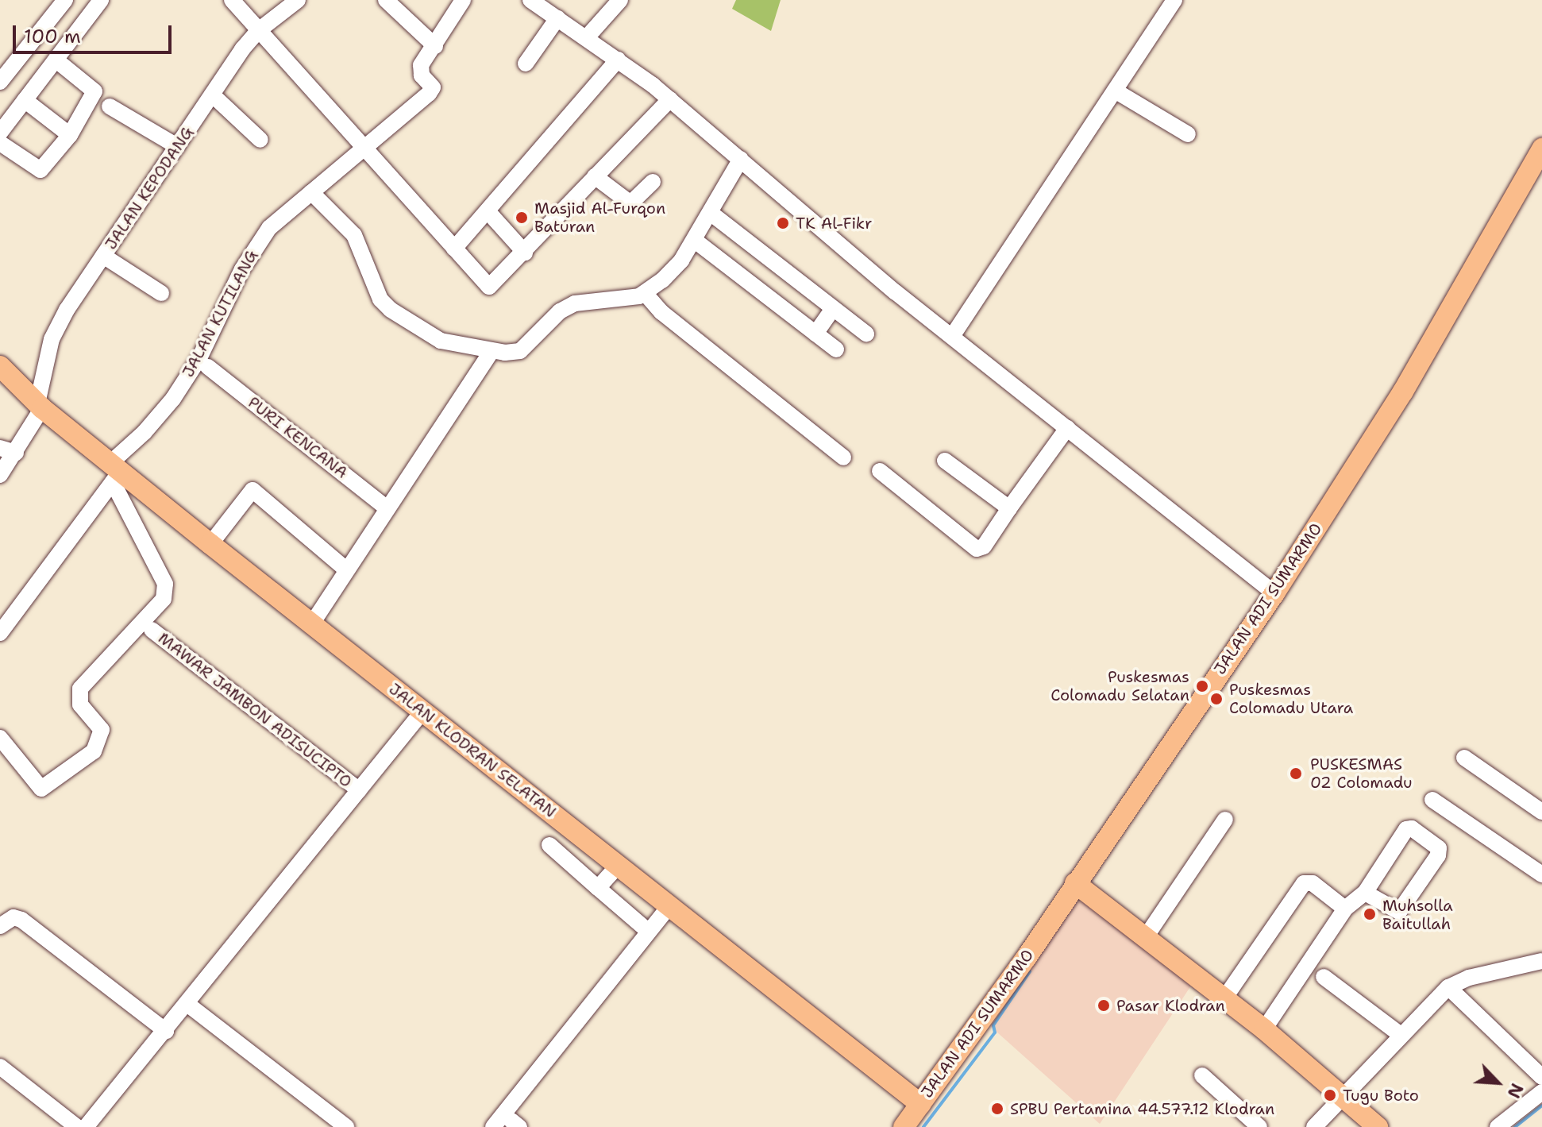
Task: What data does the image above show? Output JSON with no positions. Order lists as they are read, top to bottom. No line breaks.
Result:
{"streets":{"main road":["JALAN ADI SUMARMO","JALAN KLODRAN SELATAN"],"street":["JALAN KEPODANG","JALAN KUTILANG","PURI KENCANA","MAWAR JAMBON ADISUCIPTO"]},"crossings":[["JALAN KEPODANG","JALAN KLODRAN SELATAN"],["JALAN KUTILANG","JALAN KLODRAN SELATAN"],["JALAN ADI SUMARMO","JALAN KLODRAN SELATAN"]],"places":["Masjid Al-Furqon Baturan","TK Al-Fikr","Puskesmas Colomadu Selatan","Puskesmas Colomadu Utara","PUSKESMAS 02 Colomadu","Muhsolla Baitullah","Pasar Klodran","Tugu Boto","SPBU Pertamina 44.577.12 Klodran"],"scale_bar":"100 m","north":"bottom right"}
